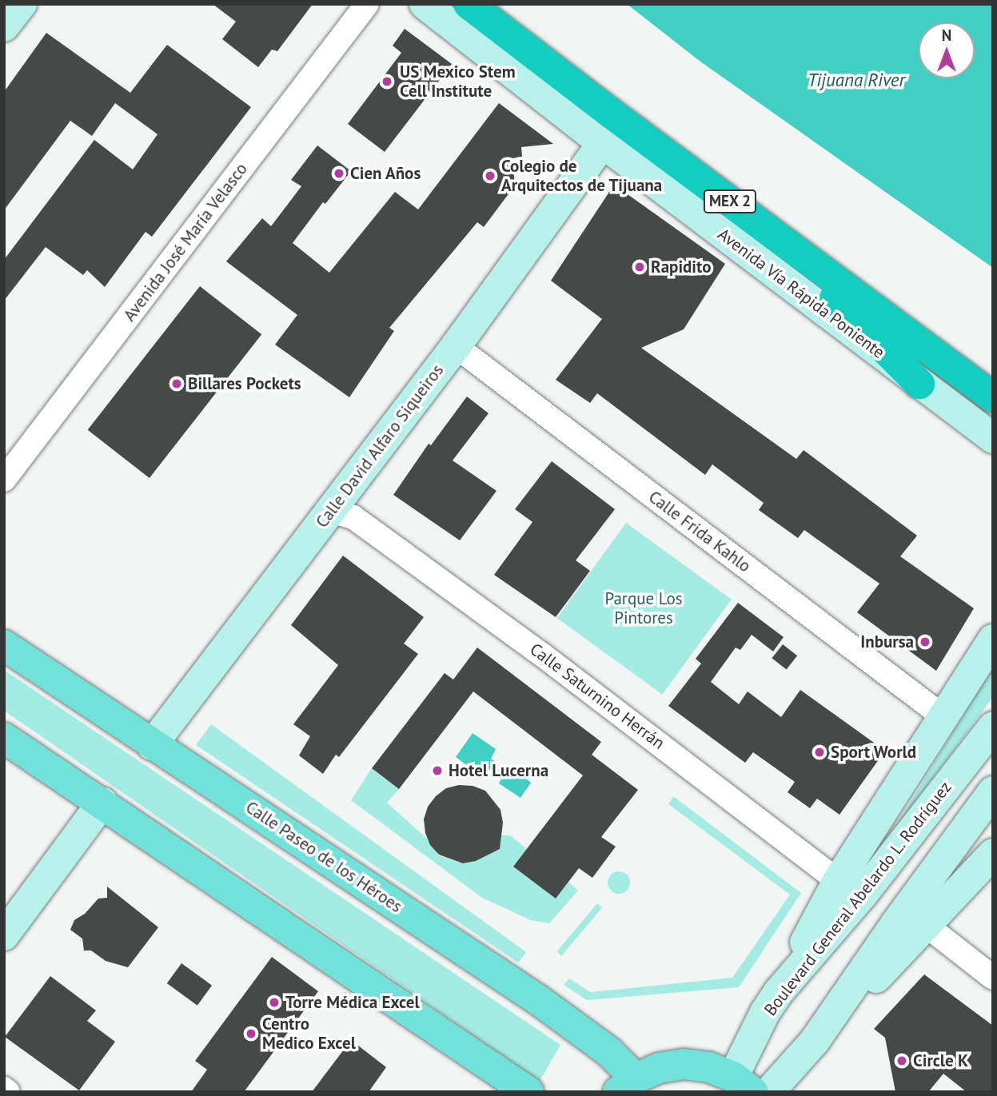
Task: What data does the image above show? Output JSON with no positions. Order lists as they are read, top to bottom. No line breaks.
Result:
{"streets":{"highway":["MEX 2","Avenida Vía Rápida Poniente"],"main road":["Calle David Alfaro Siqueiros","Calle Paseo de los Héroes","Boulevard General Abelardo L. Rodríguez"],"street":["Avenida José María Velasco","Calle Frida Kahlo","Calle Saturnino Herrán"]},"crossings":[["Avenida Vía Rápida Poniente","Calle David Alfaro Siqueiros"],["Calle David Alfaro Siqueiros","Calle Frida Kahlo"],["Calle David Alfaro Siqueiros","Calle Saturnino Herrán"],["Calle David Alfaro Siqueiros","Calle Paseo de los Héroes"]],"water":["Tijuana River"],"parks":["Parque Los Pintores"],"places":["US Mexico Stem Cell Institute","Cien Años","Colegio de Arquitectos de Tijuana","Rapidito","Billares Pockets","Inbursa","Sport World","Hotel Lucerna","Torre Médica Excel","Centro Medico Excel","Circle K"],"north":"top"}
